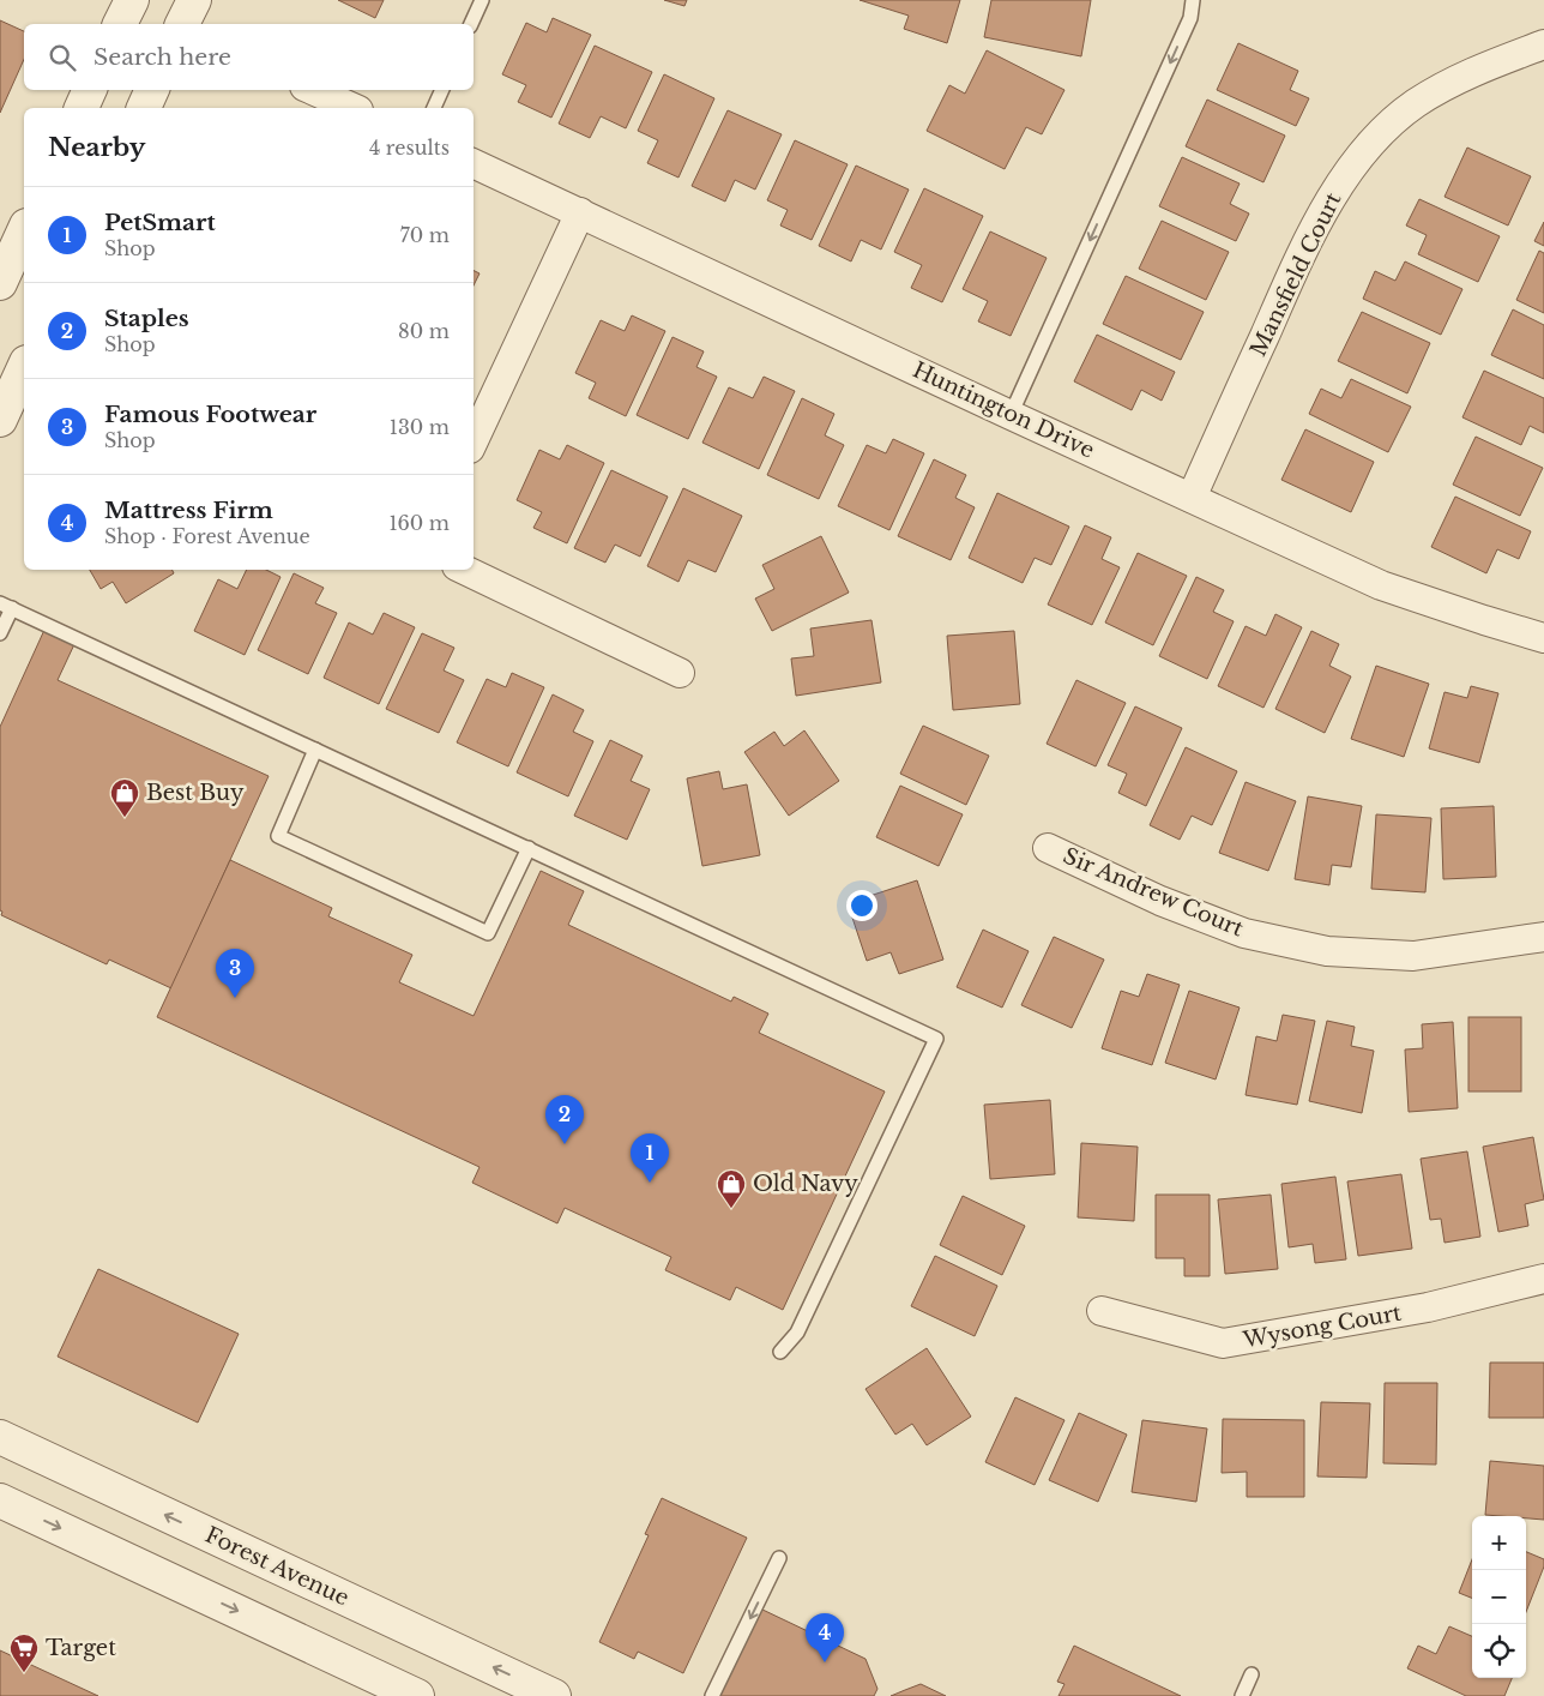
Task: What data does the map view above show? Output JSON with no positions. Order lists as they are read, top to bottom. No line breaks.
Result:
{"streets":{"street":["Mansfield Court","Huntington Drive","Sir Andrew Court","Wysong Court","Forest Avenue"]},"crossings":[["Mansfield Court","Huntington Drive"]],"places":{"shop":["Best Buy","Old Navy"],"supermarket":["Target"]},"page":{"search":"Search here","heading":["Nearby","4 results"],"list":[{"mark":"1","name":"PetSmart","note":"Shop","value":"70 m"},{"mark":"2","name":"Staples","note":"Shop","value":"80 m"},{"mark":"3","name":"Famous Footwear","note":"Shop","value":"130 m"},{"mark":"4","name":"Mattress Firm","note":"Shop · Forest Avenue","value":"160 m"}],"pins":["3","2","1","4"],"map_buttons":["+","−"]}}
